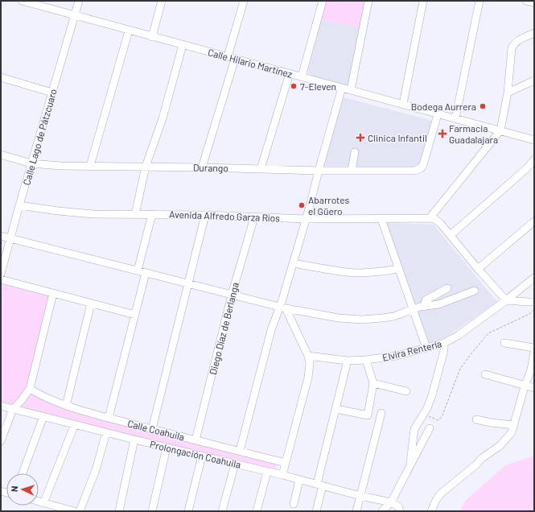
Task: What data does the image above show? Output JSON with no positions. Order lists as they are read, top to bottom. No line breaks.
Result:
{"streets":{"street":["Calle Hilario Martínez","Calle Lago de Pátzcuaro","Durango","Avenida Alfredo Garza Ríos","Diego Díaz de Berlanga","Elvira Rentería","Calle Coahuila","Prolongación Coahuila"]},"crossings":[["Calle Hilario Martínez","Calle Lago de Pátzcuaro"],["Calle Hilario Martínez","Durango"],["Calle Lago de Pátzcuaro","Durango"],["Calle Lago de Pátzcuaro","Avenida Alfredo Garza Ríos"],["Avenida Alfredo Garza Ríos","Diego Díaz de Berlanga"],["Diego Díaz de Berlanga","Calle Coahuila"]],"places":{"other":["7-Eleven","Bodega Aurrera","Abarrotes el Güero"],"health":["Farmacia Guadalajara","Clinica Infantil"]},"north":"left"}
